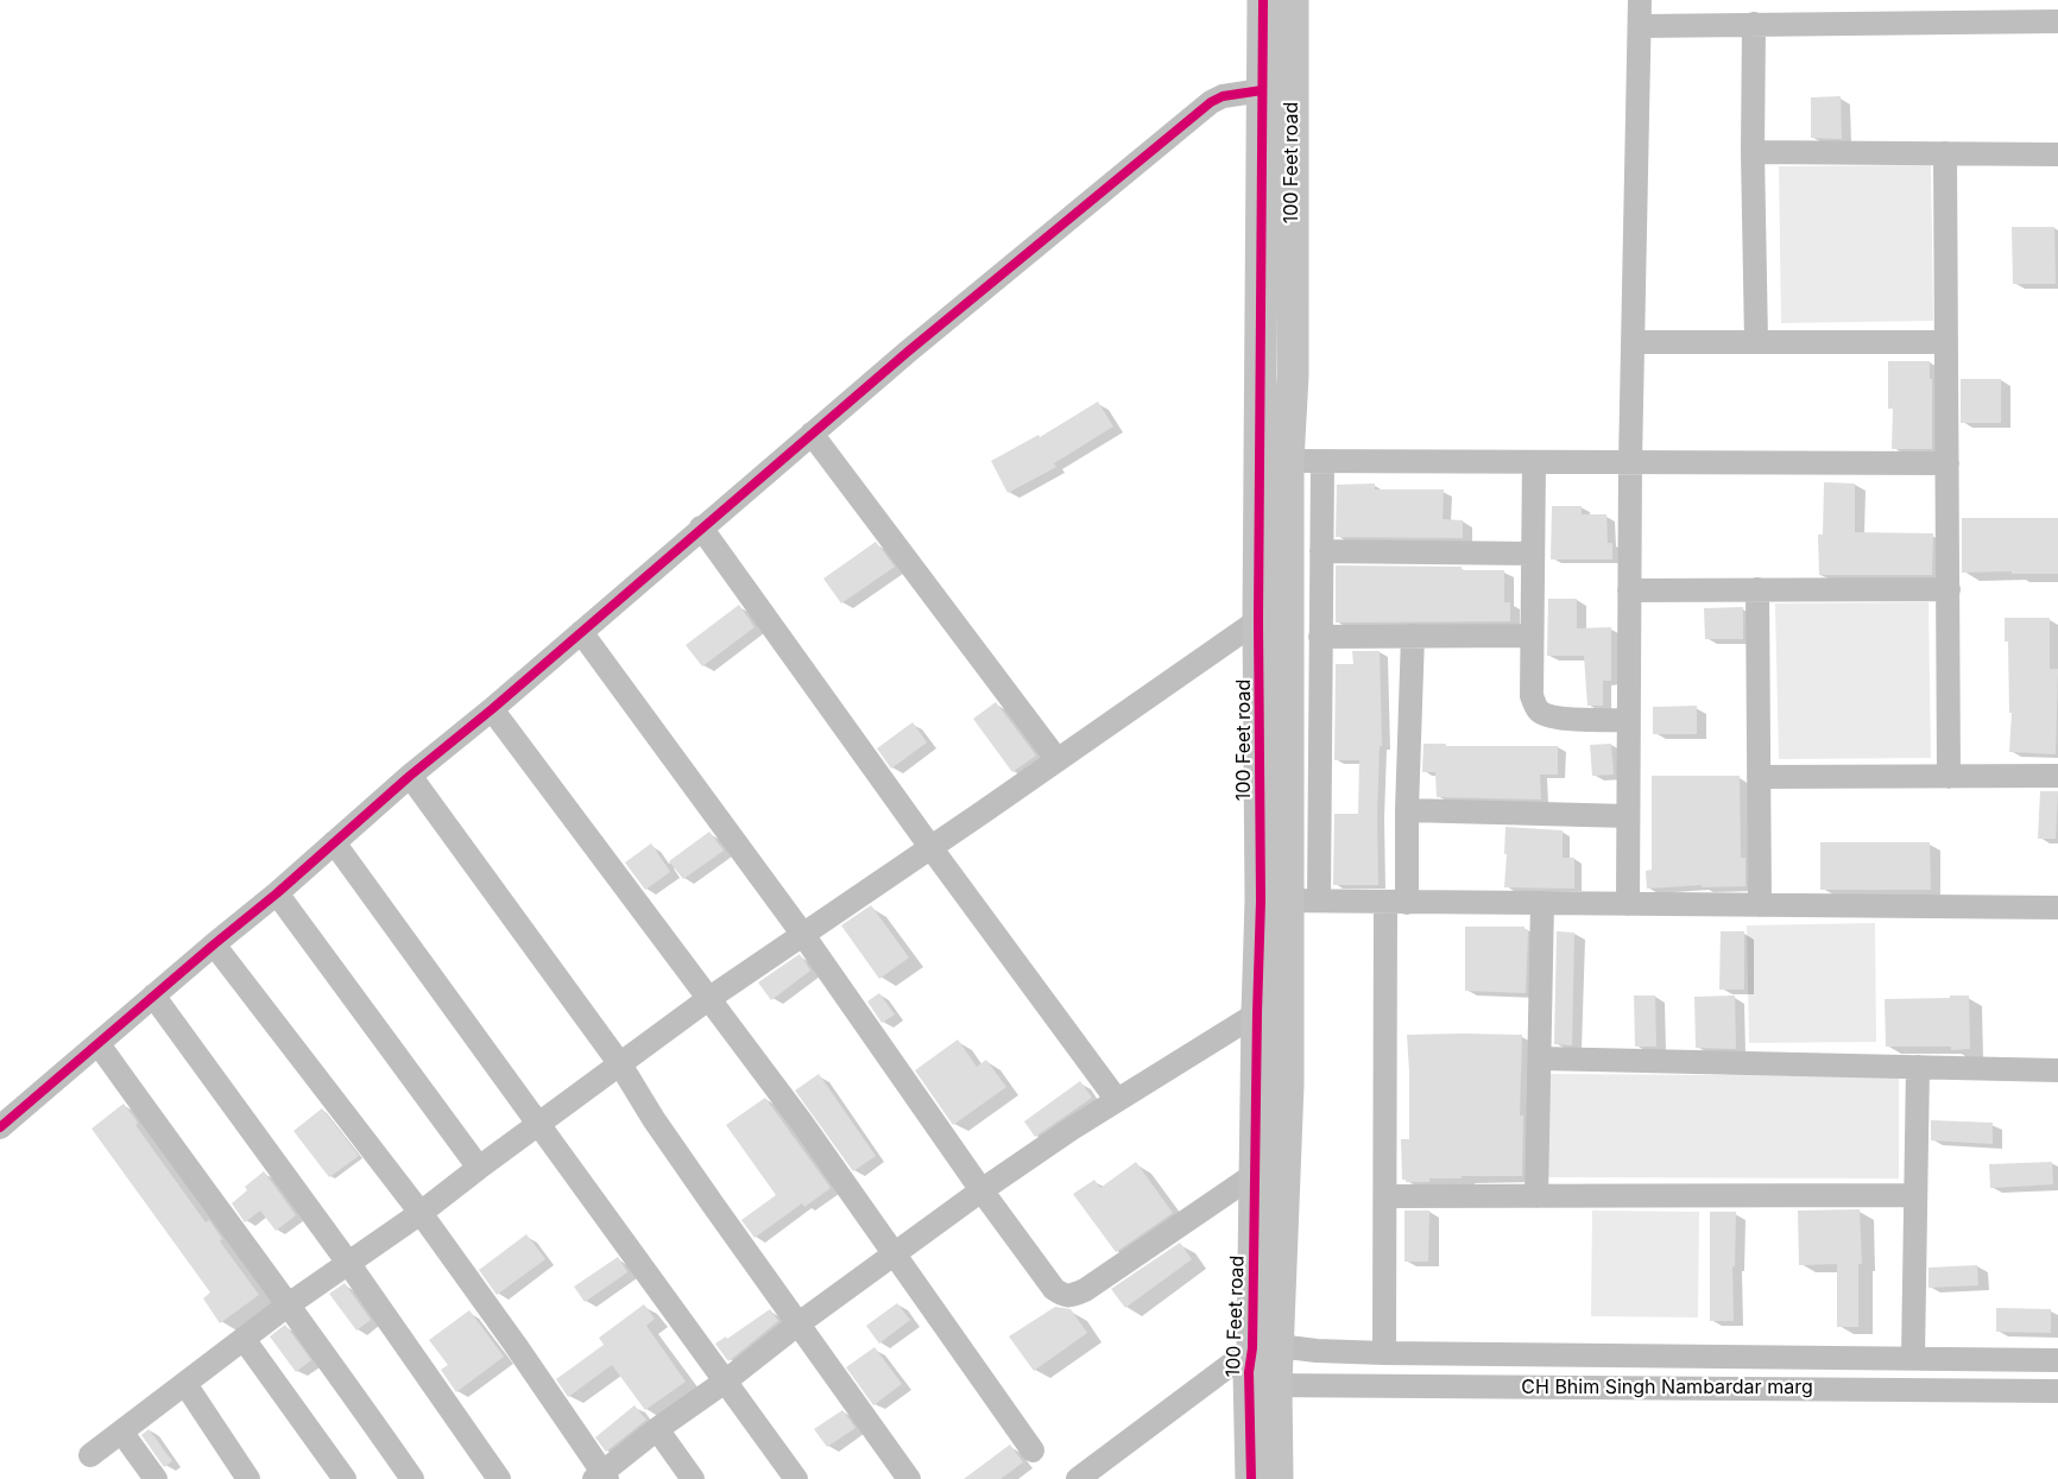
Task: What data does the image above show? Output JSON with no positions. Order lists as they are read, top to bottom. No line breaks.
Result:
{"streets":{"street":["100 Feet road","CH Bhim Singh Nambardar marg"]},"crossings":[["100 Feet road","CH Bhim Singh Nambardar marg"]]}
